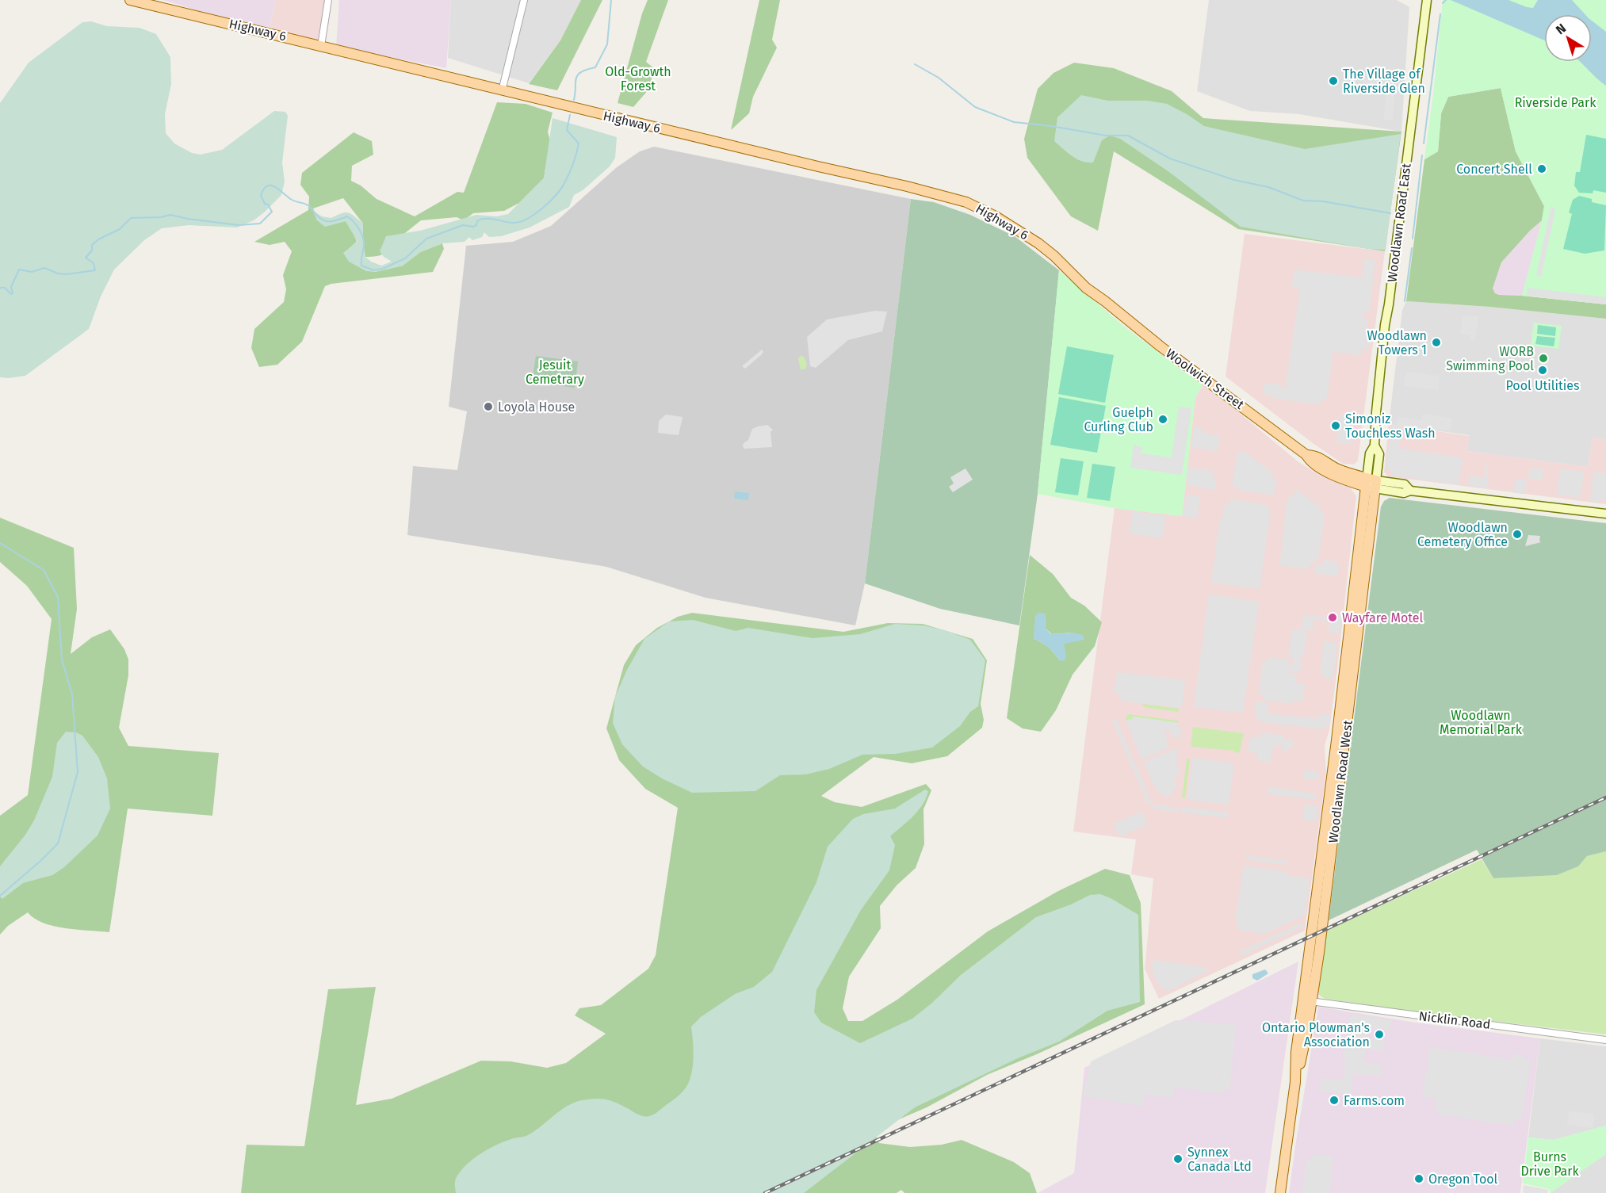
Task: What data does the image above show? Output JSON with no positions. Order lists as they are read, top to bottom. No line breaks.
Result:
{"streets":{"main road":["Highway 6","Woodlawn Road East","Woolwich Street","Woodlawn Road West"],"street":["Nicklin Road"]},"crossings":[["Highway 6","Woolwich Street"],["Woodlawn Road East","Woolwich Street"],["Woodlawn Road East","Woodlawn Road West"],["Woolwich Street","Woodlawn Road West"],["Woodlawn Road West","Nicklin Road"]],"parks":["Old-Growth Forest","Riverside Park","Jesuit Cemetrary","Woodlawn Memorial Park","Burns Drive Park"],"places":["The Village of Riverside Glen","Concert Shell","Woodlawn Towers 1","WORB Swimming Pool","Pool Utilities","Loyola House","Guelph Curling Club","Simoniz Touchless Wash","Woodlawn Cemetery Office","Wayfare Motel","Ontario Plowman's Association","Farms.com","Synnex Canada Ltd","Oregon Tool"],"north":"top left"}
